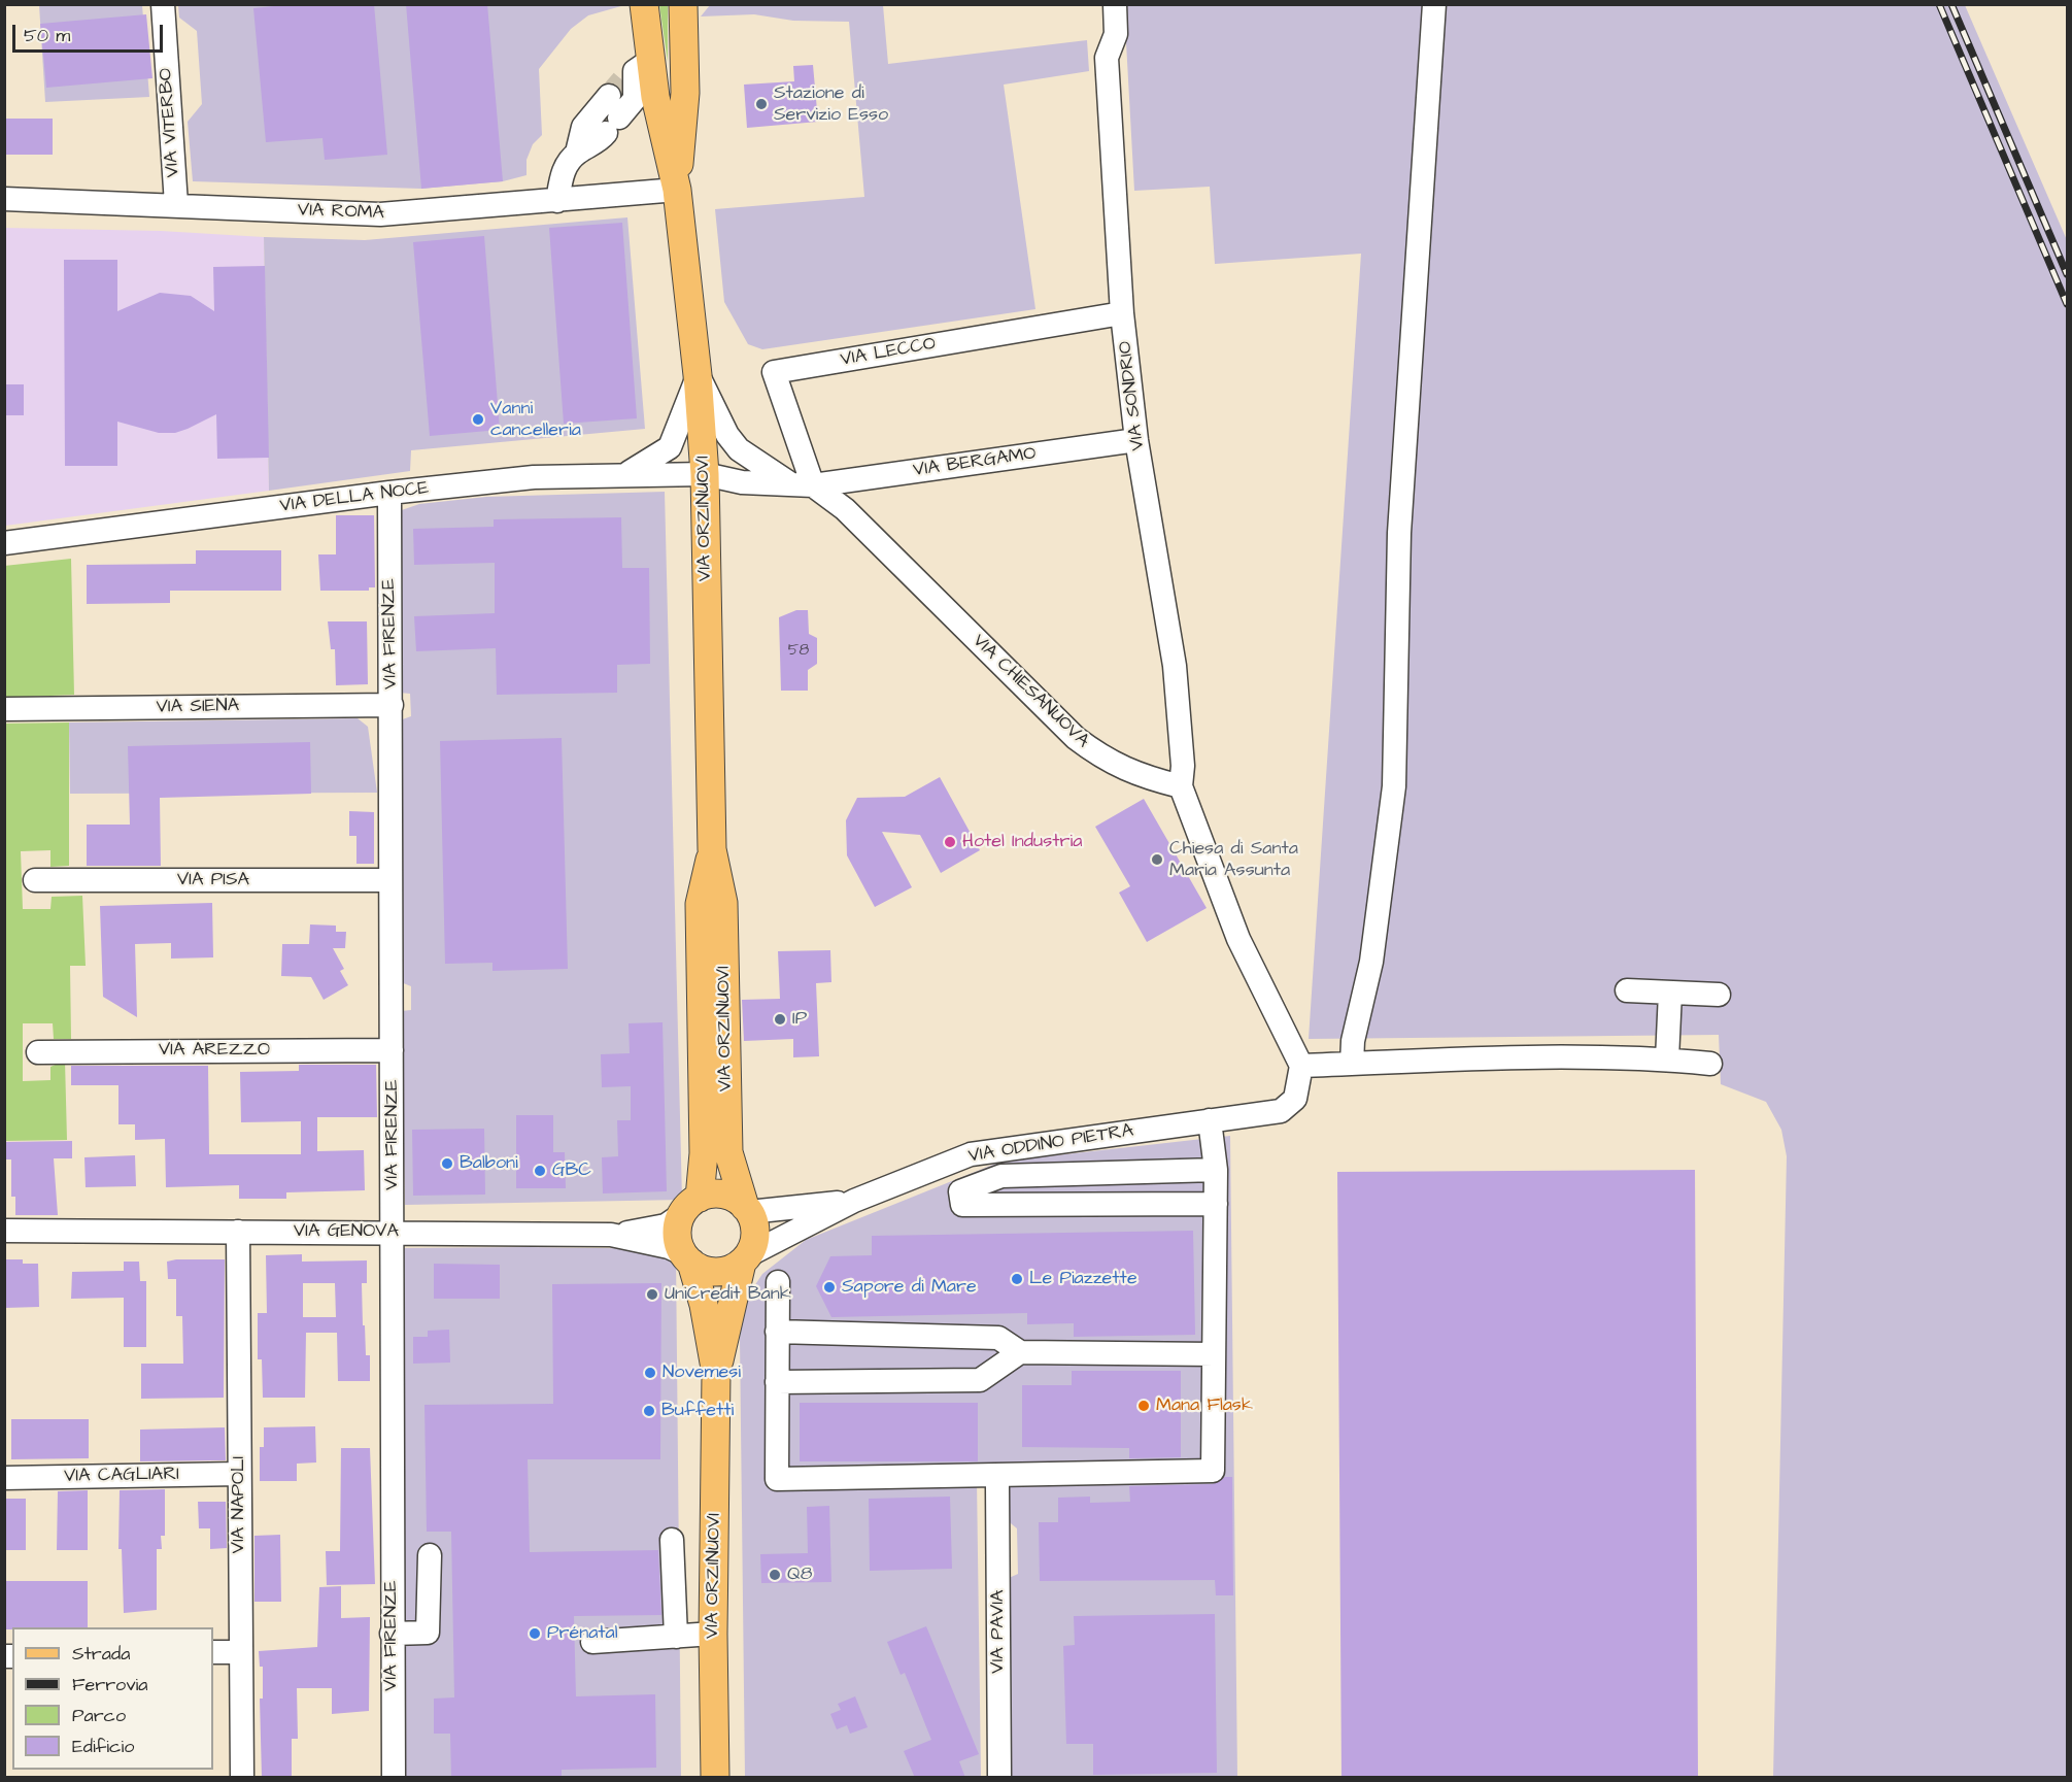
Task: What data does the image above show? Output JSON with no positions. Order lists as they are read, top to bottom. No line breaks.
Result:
{"streets":{"main road":["VIA ORZINUOVI"],"street":["VIA VITERBO","VIA ROMA","VIA LECCO","VIA SONDRIO","VIA BERGAMO","VIA DELLA NOCE","VIA FIRENZE","VIA CHIESANUOVA","VIA SIENA","VIA PISA","VIA AREZZO","VIA ODDINO PIETRA","VIA GENOVA","VIA CAGLIARI","VIA NAPOLI","VIA PAVIA"]},"crossings":[["VIA VITERBO","VIA ROMA"],["VIA ROMA","VIA ORZINUOVI"],["VIA LECCO","VIA SONDRIO"],["VIA LECCO","VIA BERGAMO"],["VIA LECCO","VIA CHIESANUOVA"],["VIA SONDRIO","VIA BERGAMO"],["VIA SONDRIO","VIA CHIESANUOVA"],["VIA BERGAMO","VIA CHIESANUOVA"],["VIA DELLA NOCE","VIA ORZINUOVI"],["VIA DELLA NOCE","VIA FIRENZE"],["VIA ORZINUOVI","VIA CHIESANUOVA"],["VIA ORZINUOVI","VIA ODDINO PIETRA"],["VIA ORZINUOVI","VIA GENOVA"],["VIA FIRENZE","VIA SIENA"],["VIA FIRENZE","VIA PISA"],["VIA FIRENZE","VIA AREZZO"],["VIA FIRENZE","VIA GENOVA"],["VIA ODDINO PIETRA","VIA GENOVA"],["VIA GENOVA","VIA NAPOLI"],["VIA CAGLIARI","VIA NAPOLI"]],"places":["Stazione di Servizio Esso","Vanni cancelleria","Hotel Industria","Chiesa di Santa Maria Assunta","IP","Balboni","GBC","Le Piazzette","Sapore di Mare","UniCredit Bank","Novemesi","Mana Flask","Buffetti","Q8","Prénatal"],"house_numbers":["58"],"legend":["Strada","Ferrovia","Parco","Edificio"],"scale_bar":"50 m"}
